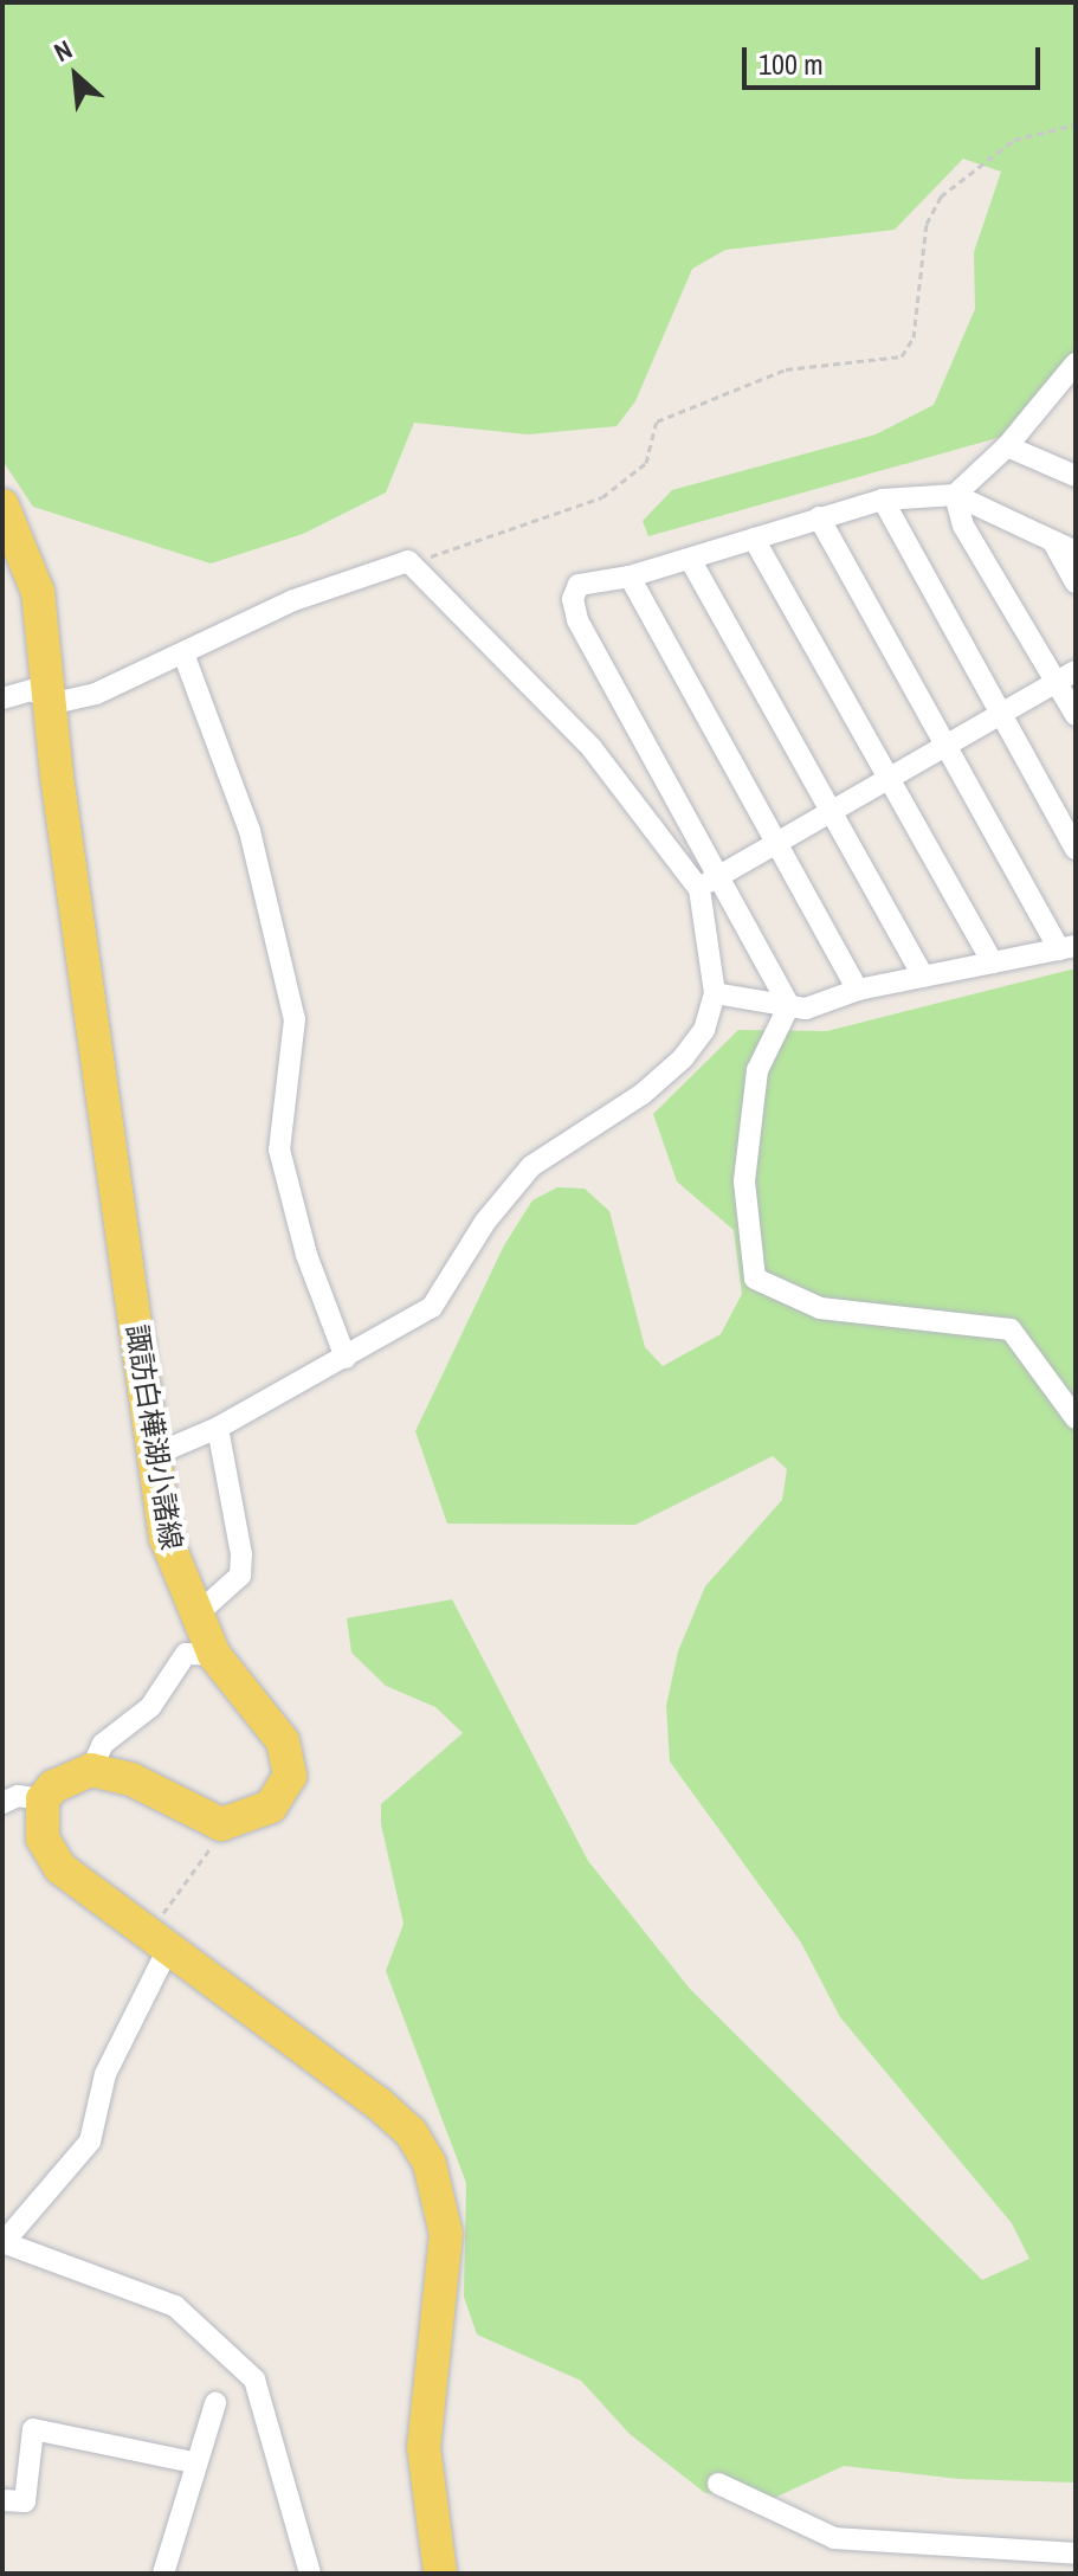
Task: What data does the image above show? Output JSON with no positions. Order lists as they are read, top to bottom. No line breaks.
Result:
{"streets":{"main road":["諏訪白樺湖小諸線"]},"scale_bar":"100 m","north":"top left"}
